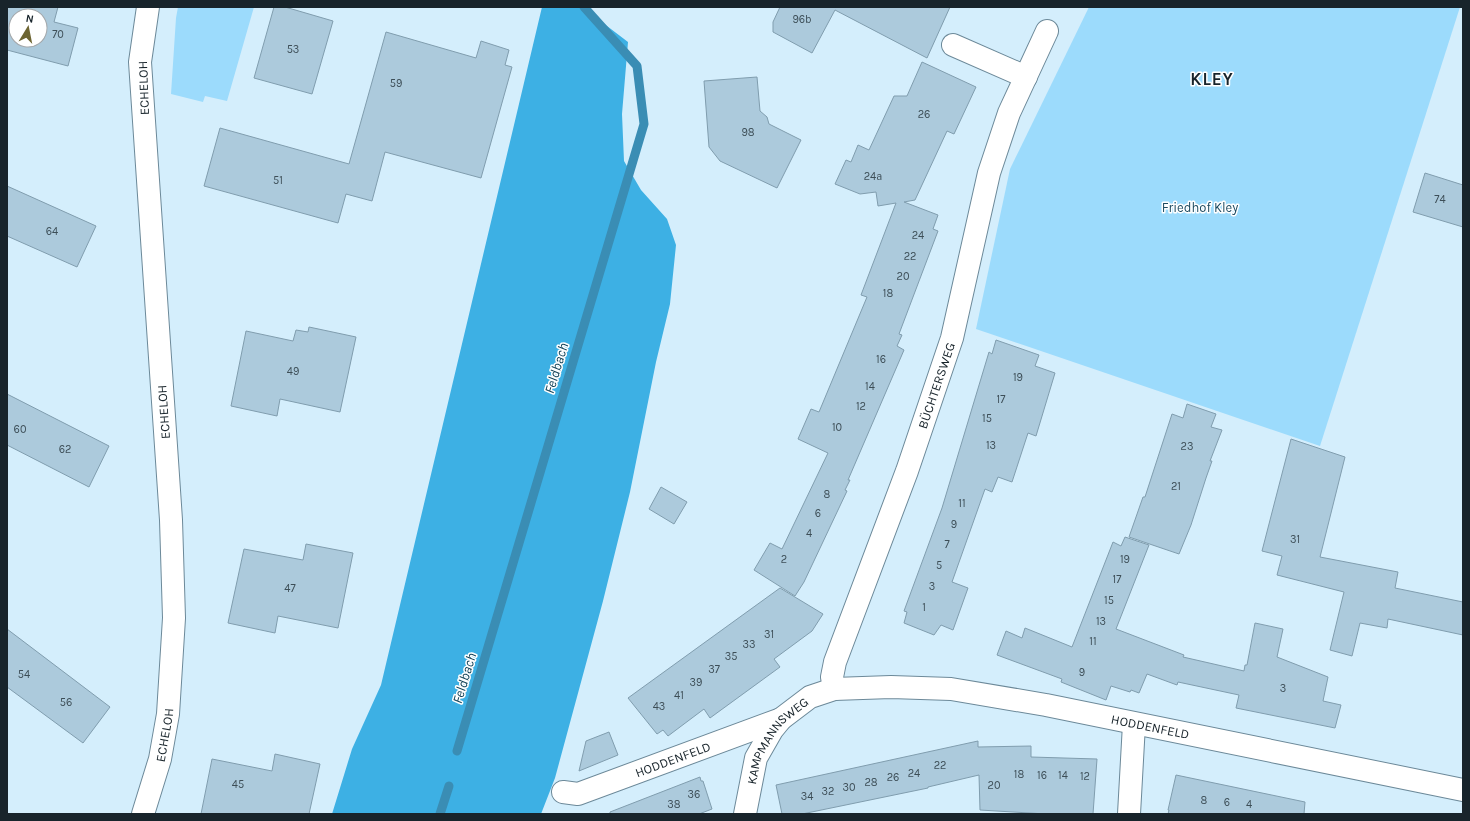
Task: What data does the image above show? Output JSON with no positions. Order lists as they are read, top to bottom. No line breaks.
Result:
{"streets":{"street":["ECHELOH","BÜCHTERSWEG","HODDENFELD","KAMPMANNSWEG"]},"crossings":[["BÜCHTERSWEG","HODDENFELD"],["BÜCHTERSWEG","KAMPMANNSWEG"],["HODDENFELD","KAMPMANNSWEG"]],"districts":["KLEY"],"water":["Feldbach"],"parks":["Friedhof Kley"],"house_numbers":["96b","70","53","59","26","98","24a","51","74","64","24","22","20","18","16","49","19","14","17","12","15","10","60","13","23","62","21","8","11","6","9","4","31","7","2","19","5","17","3","47","15","1","13","31","11","33","35","37","9","54","39","3","41","56","43","22","24","18","16","14","12","26","28","45","20","30","32","36","34","8","6","38","4"],"north":"top"}
